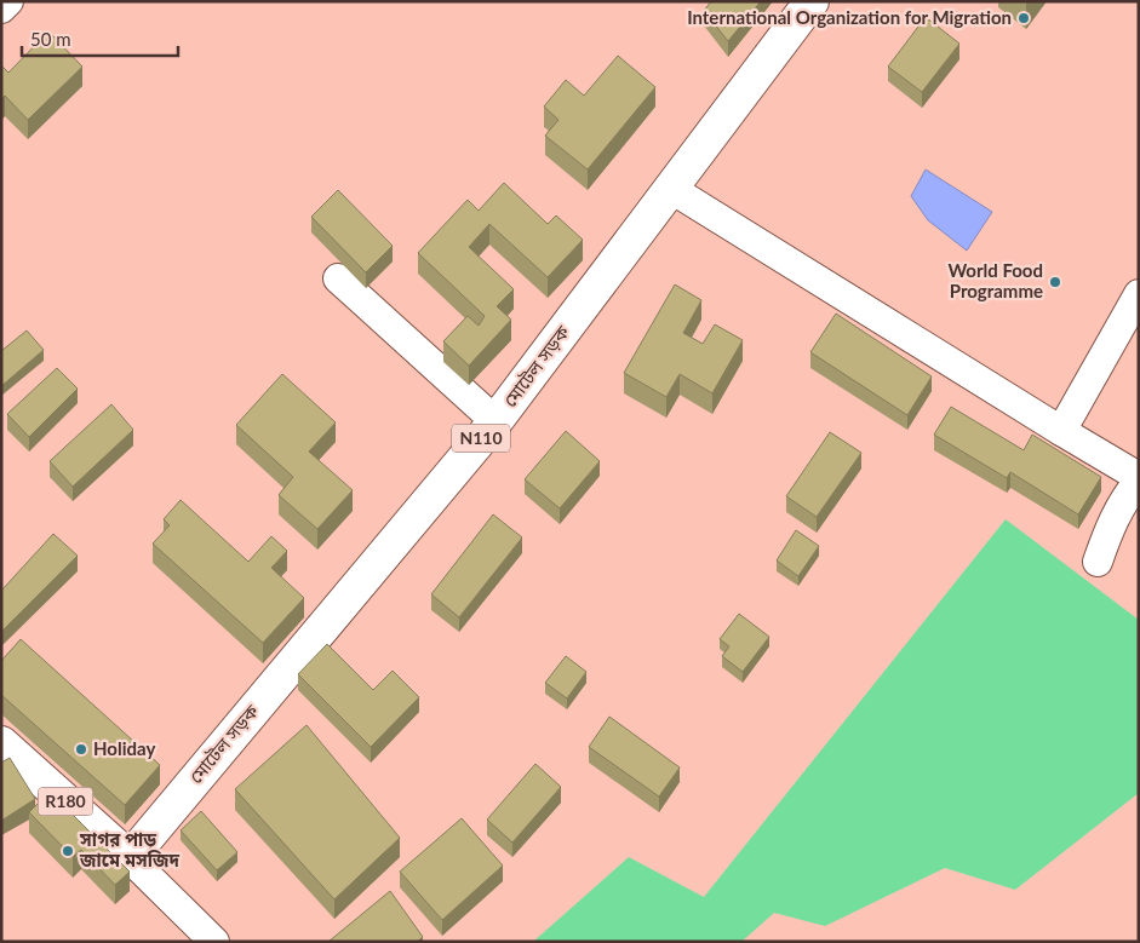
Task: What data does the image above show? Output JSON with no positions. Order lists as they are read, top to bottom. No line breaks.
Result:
{"streets":{"main road":["মোটেল সড়ক","N110","R180"]},"crossings":[["মোটেল সড়ক","R180"]],"places":["International Organization for Migration","World Food Programme","Holiday","সাগর পাড় জামে মসজিদ"],"scale_bar":"50 m"}
